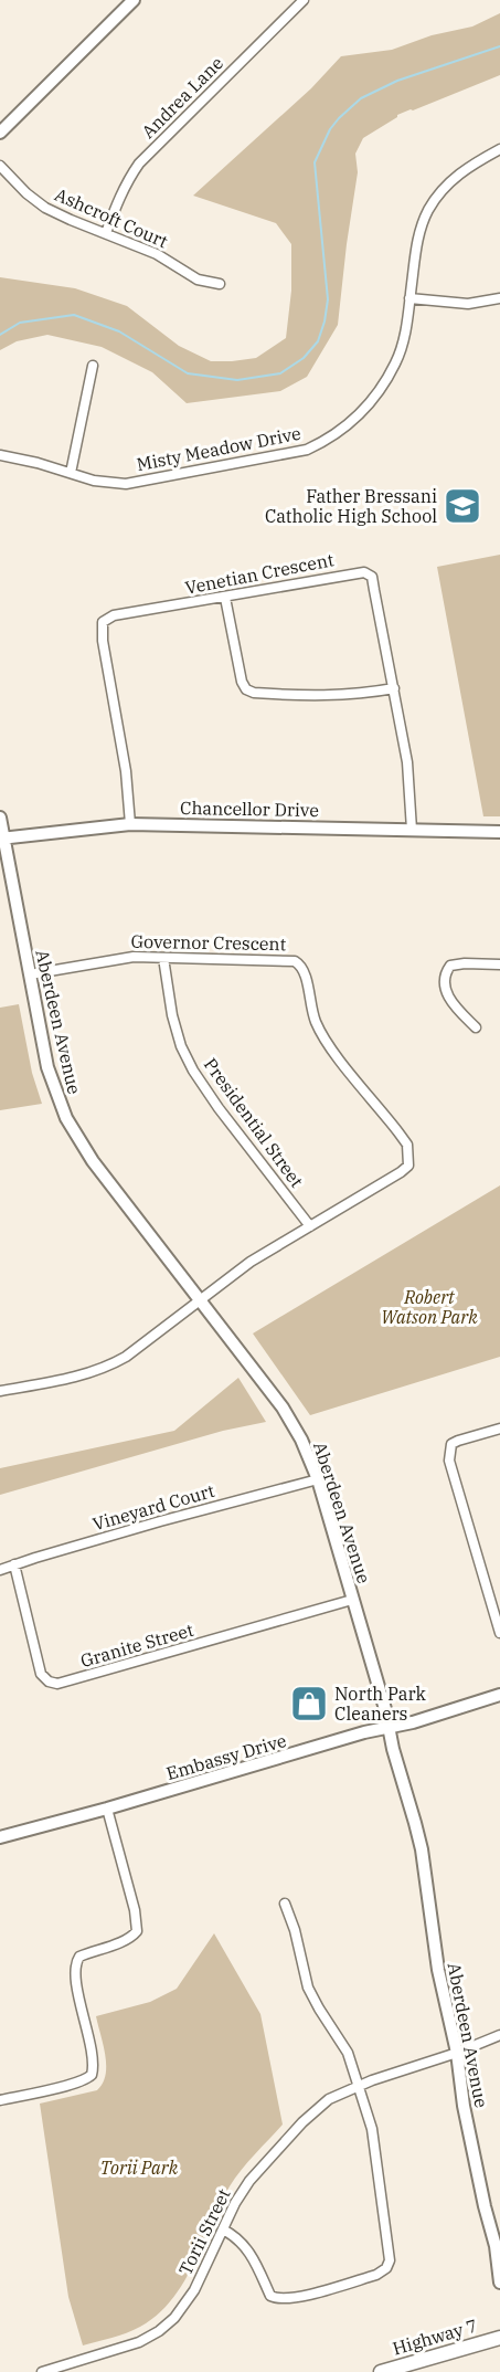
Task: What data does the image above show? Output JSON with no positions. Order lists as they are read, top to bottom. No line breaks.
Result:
{"streets":{"main road":["Highway 7"],"street":["Andrea Lane","Ashcroft Court","Misty Meadow Drive","Venetian Crescent","Chancellor Drive","Governor Crescent","Aberdeen Avenue","Presidential Street","Vineyard Court","Granite Street","Embassy Drive","Torii Street"]},"crossings":[["Andrea Lane","Ashcroft Court"],["Venetian Crescent","Chancellor Drive"],["Chancellor Drive","Aberdeen Avenue"],["Governor Crescent","Aberdeen Avenue"],["Governor Crescent","Presidential Street"],["Aberdeen Avenue","Vineyard Court"],["Aberdeen Avenue","Granite Street"],["Aberdeen Avenue","Embassy Drive"],["Aberdeen Avenue","Torii Street"],["Vineyard Court","Granite Street"]],"parks":["Robert Watson Park","Torii Park"],"places":{"school or university":["Father Bressani Catholic High School"],"shop":["North Park Cleaners"]}}
